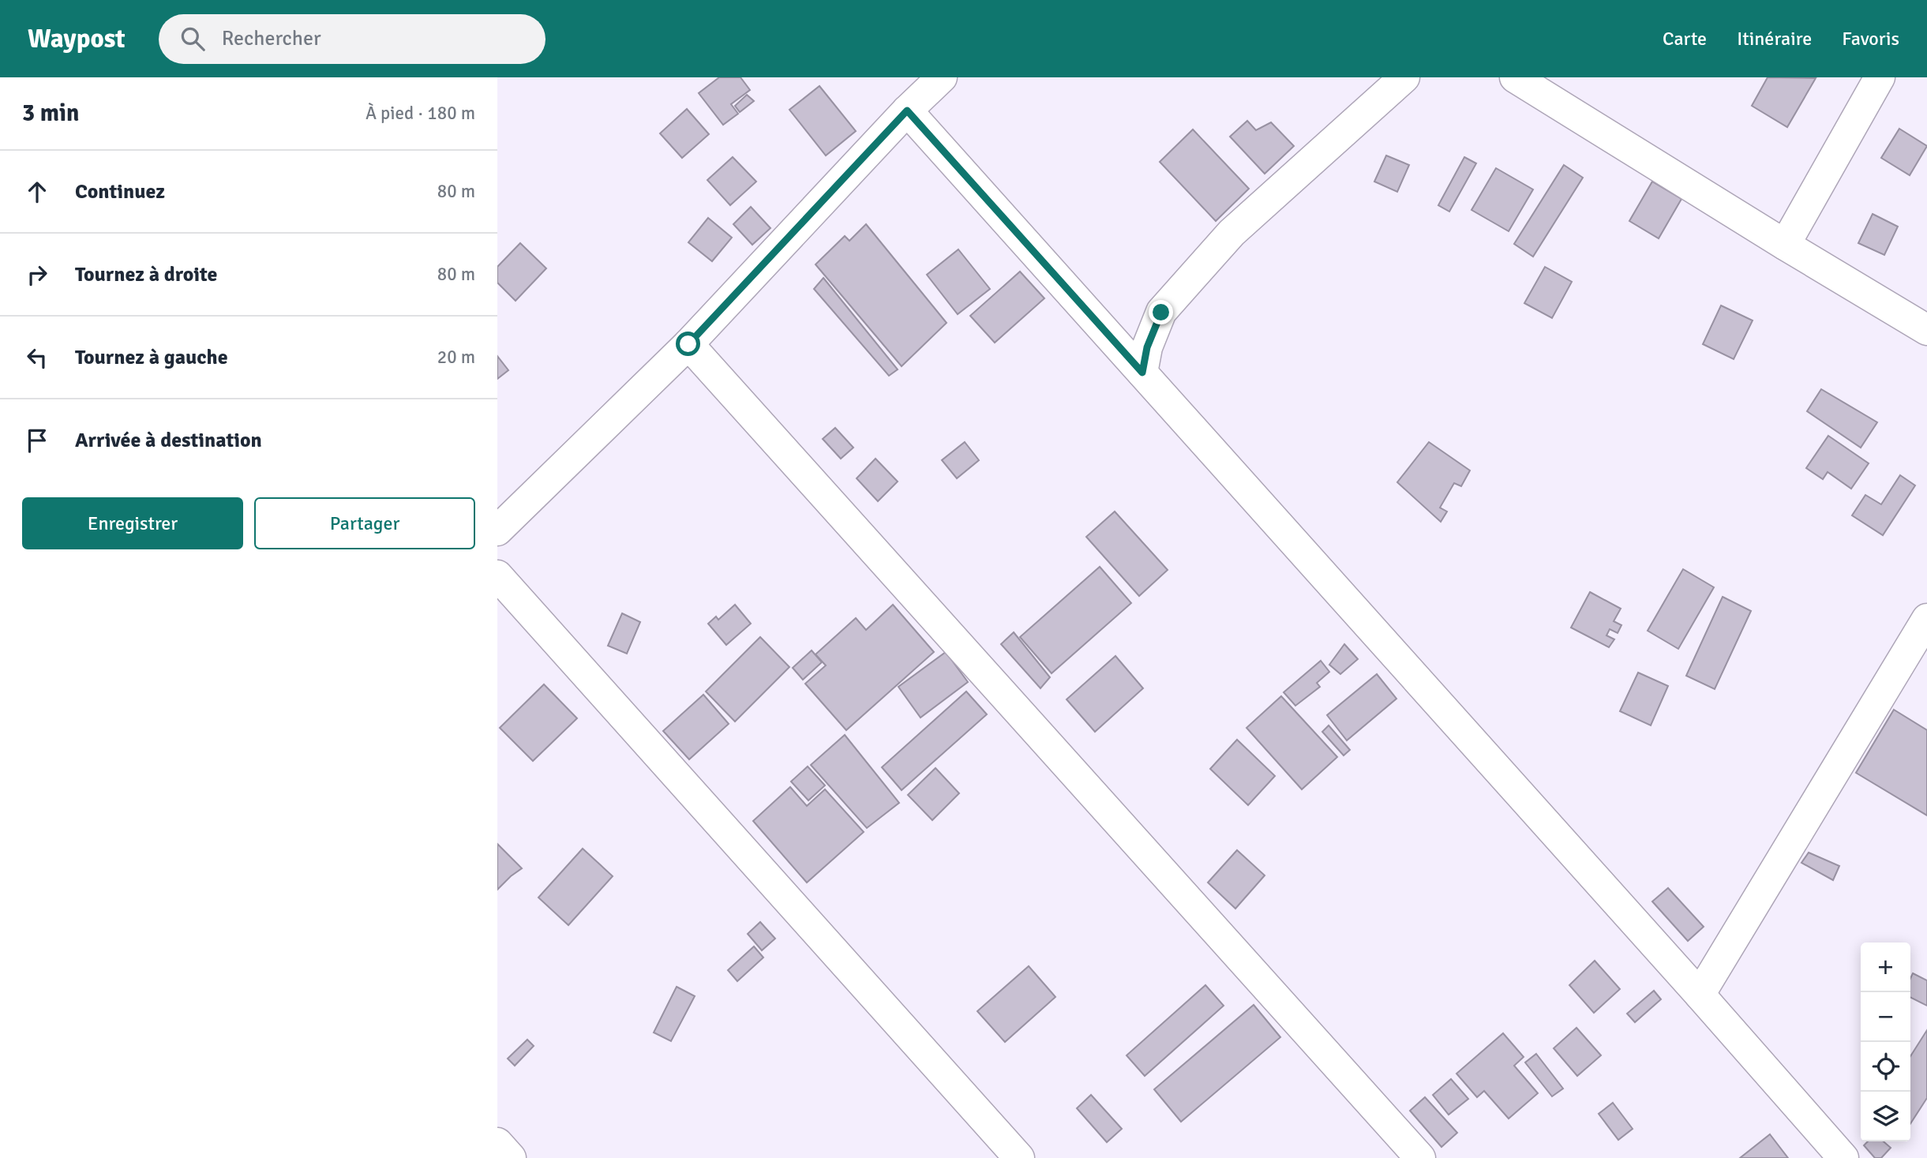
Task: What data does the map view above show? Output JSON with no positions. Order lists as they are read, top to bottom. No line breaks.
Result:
{"page":{"header":"Waypost","search":"Rechercher","nav":["Carte","Itinéraire","Favoris"],"heading":["3 min","À pied · 180 m"],"list":[["Continuez","80 m"],["Tournez à droite","80 m"],["Tournez à gauche","20 m"],"Arrivée à destination"],"buttons":["Enregistrer","Partager"],"map_buttons":["+","−"]}}
